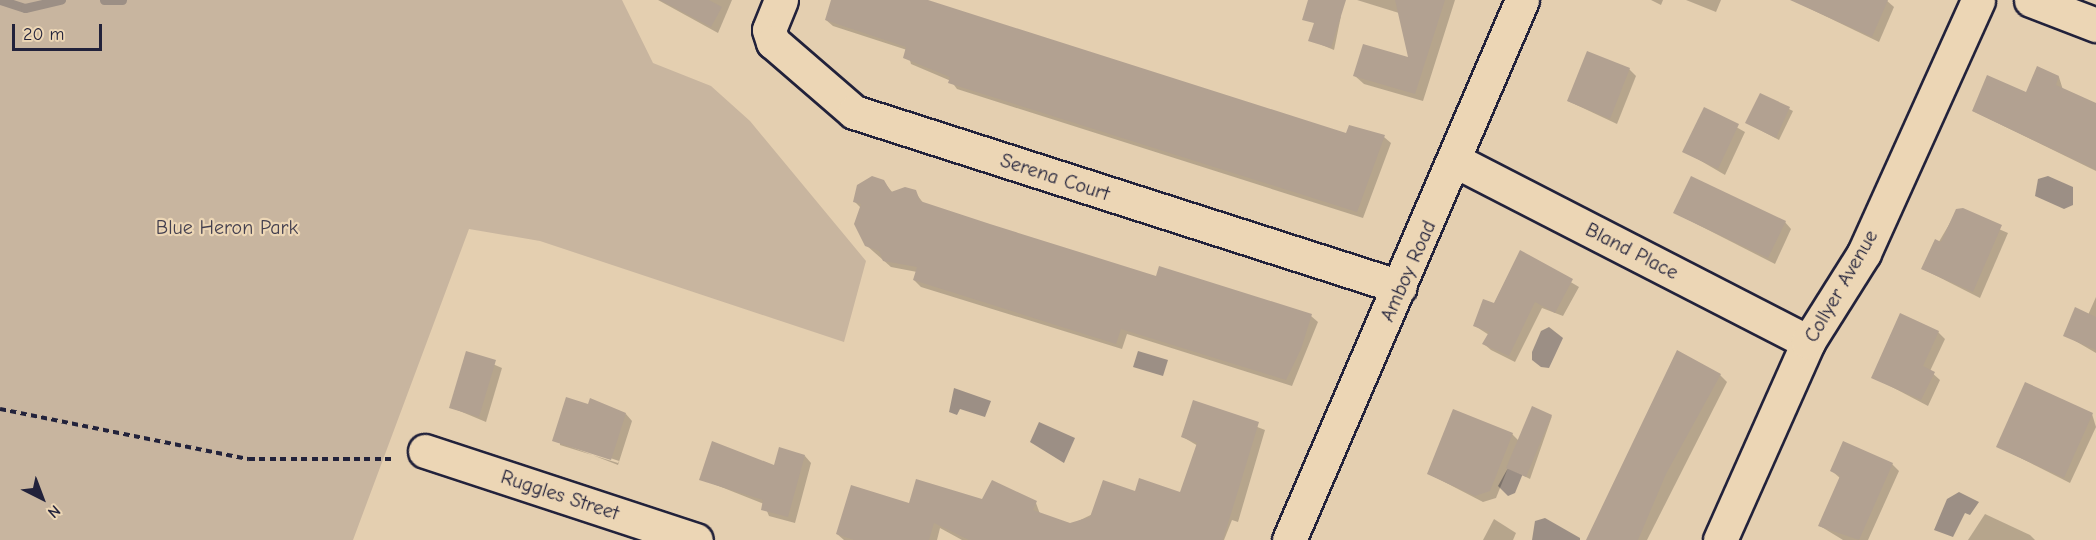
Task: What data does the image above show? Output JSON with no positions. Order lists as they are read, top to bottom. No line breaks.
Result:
{"streets":{"street":["Serena Court","Bland Place","Amboy Road","Collyer Avenue","Ruggles Street"]},"crossings":[["Serena Court","Amboy Road"],["Bland Place","Amboy Road"],["Bland Place","Collyer Avenue"]],"parks":["Blue Heron Park"],"scale_bar":"20 m","north":"bottom right"}
